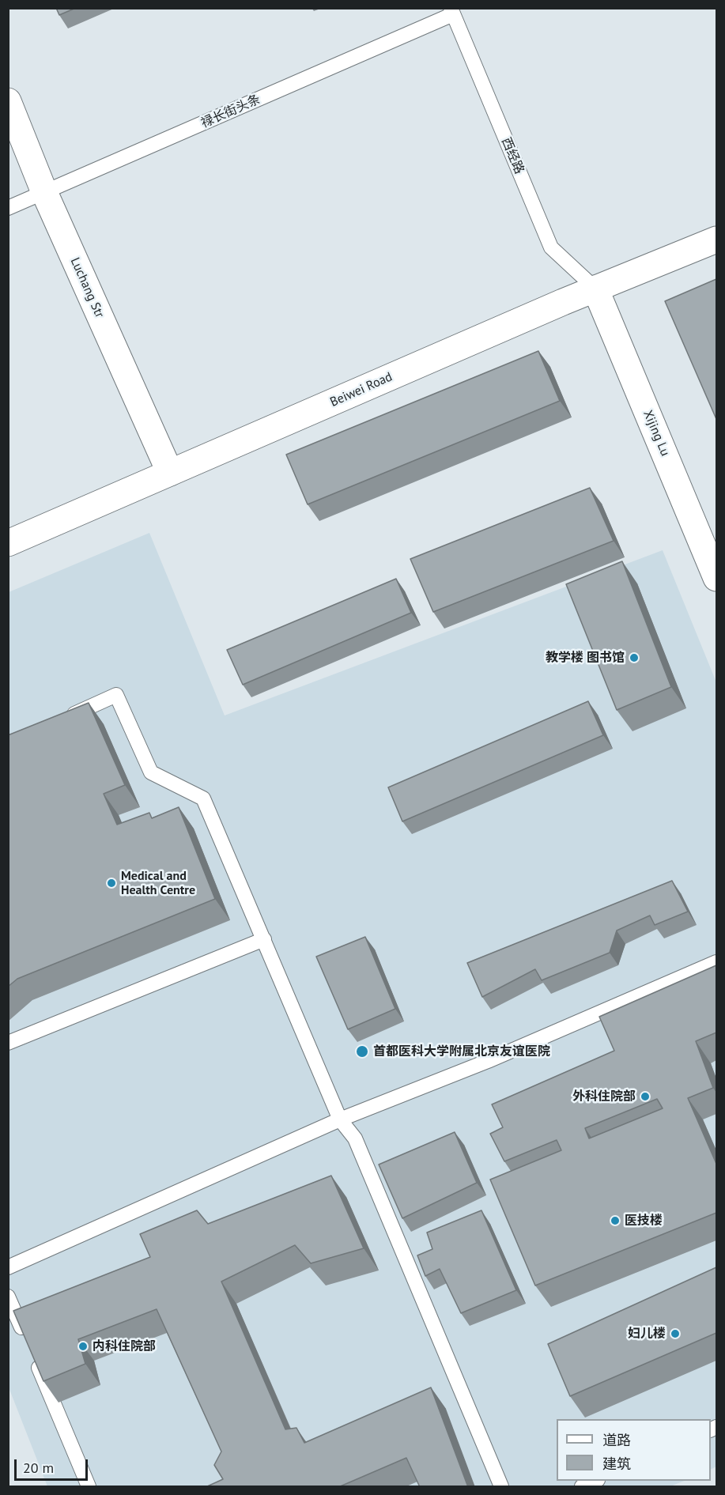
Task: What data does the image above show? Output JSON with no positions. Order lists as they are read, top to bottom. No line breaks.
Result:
{"streets":{"street":["Luchang Str","Beiwei Road","Xijing Lu"],"lane":["禄长街头条","西经路"]},"crossings":[["禄长街头条","西经路"],["禄长街头条","Luchang Str"],["西经路","Beiwei Road"],["西经路","Xijing Lu"],["Luchang Str","Beiwei Road"],["Beiwei Road","Xijing Lu"]],"places":["教学楼 图书馆","Medical and Health Centre","首都医科大学附属北京友谊医院","外科住院部","医技楼","妇儿楼","内科住院部"],"legend":["道路","建筑"],"scale_bar":"20 m"}
